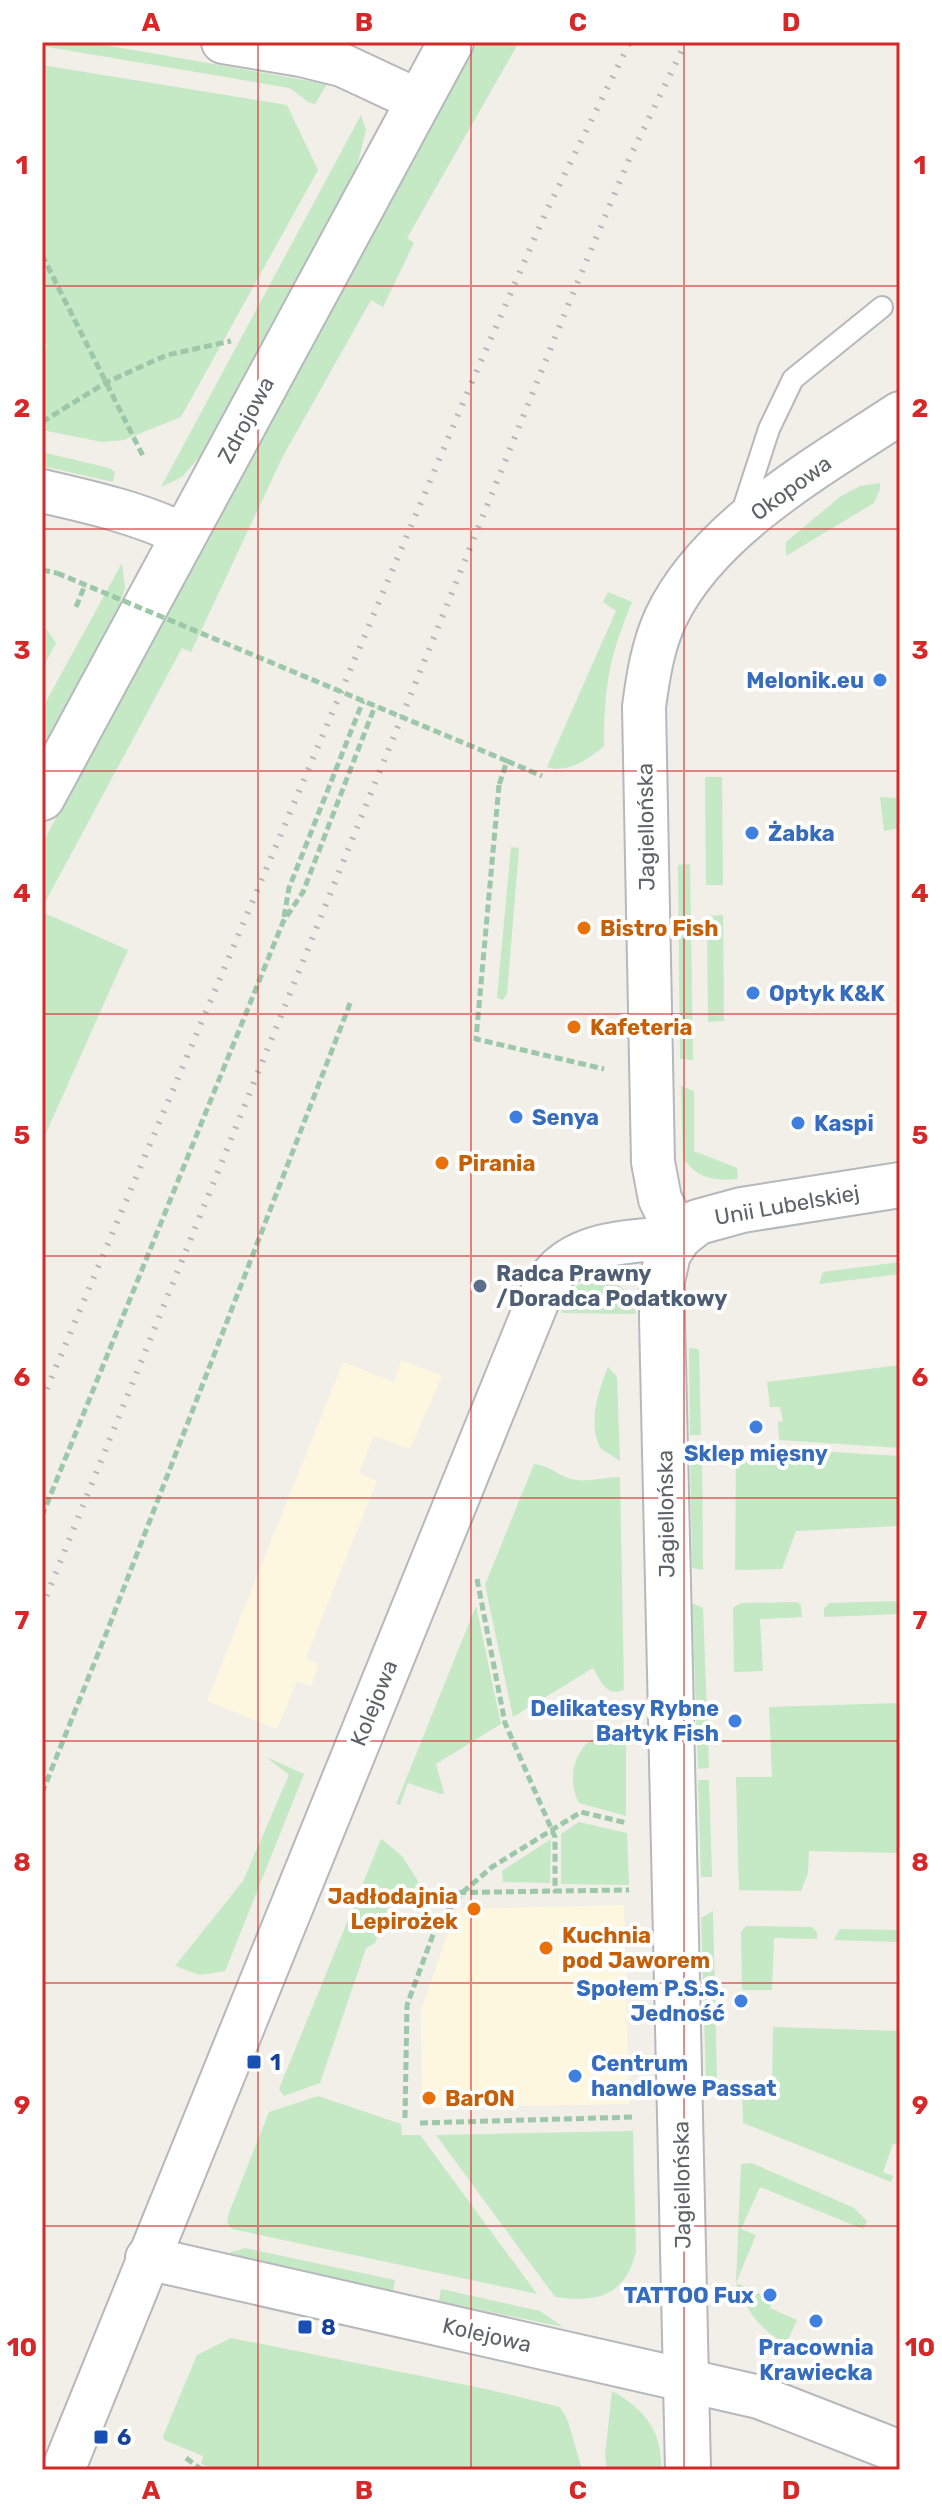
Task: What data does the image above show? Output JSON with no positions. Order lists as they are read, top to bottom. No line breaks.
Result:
{"streets":{"street":["Zdrojowa","Okopowa","Jagiellońska","Unii Lubelskiej","Kolejowa"]},"crossings":[["Okopowa","Jagiellońska"],["Jagiellońska","Unii Lubelskiej"],["Jagiellońska","Kolejowa"],["Unii Lubelskiej","Kolejowa"]],"places":{"other":["Melonik.eu","Żabka","Bistro Fish","Optyk K&K","Kafeteria","Senya","Kaspi","Pirania","Radca Prawny /Doradca Podatkowy","Sklep mięsny","Delikatesy Rybne Bałtyk Fish","Jadłodajnia Lepirożek","Kuchnia pod Jaworem","Społem P.S.S. Jedność","Centrum handlowe Passat","BarON","TATTOO Fux","Pracownia Krawiecka"],"transit":["1","8","6"]},"grid":{"columns":["A","B","C","D"],"rows":["1","2","3","4","5","6","7","8","9","10"]}}
